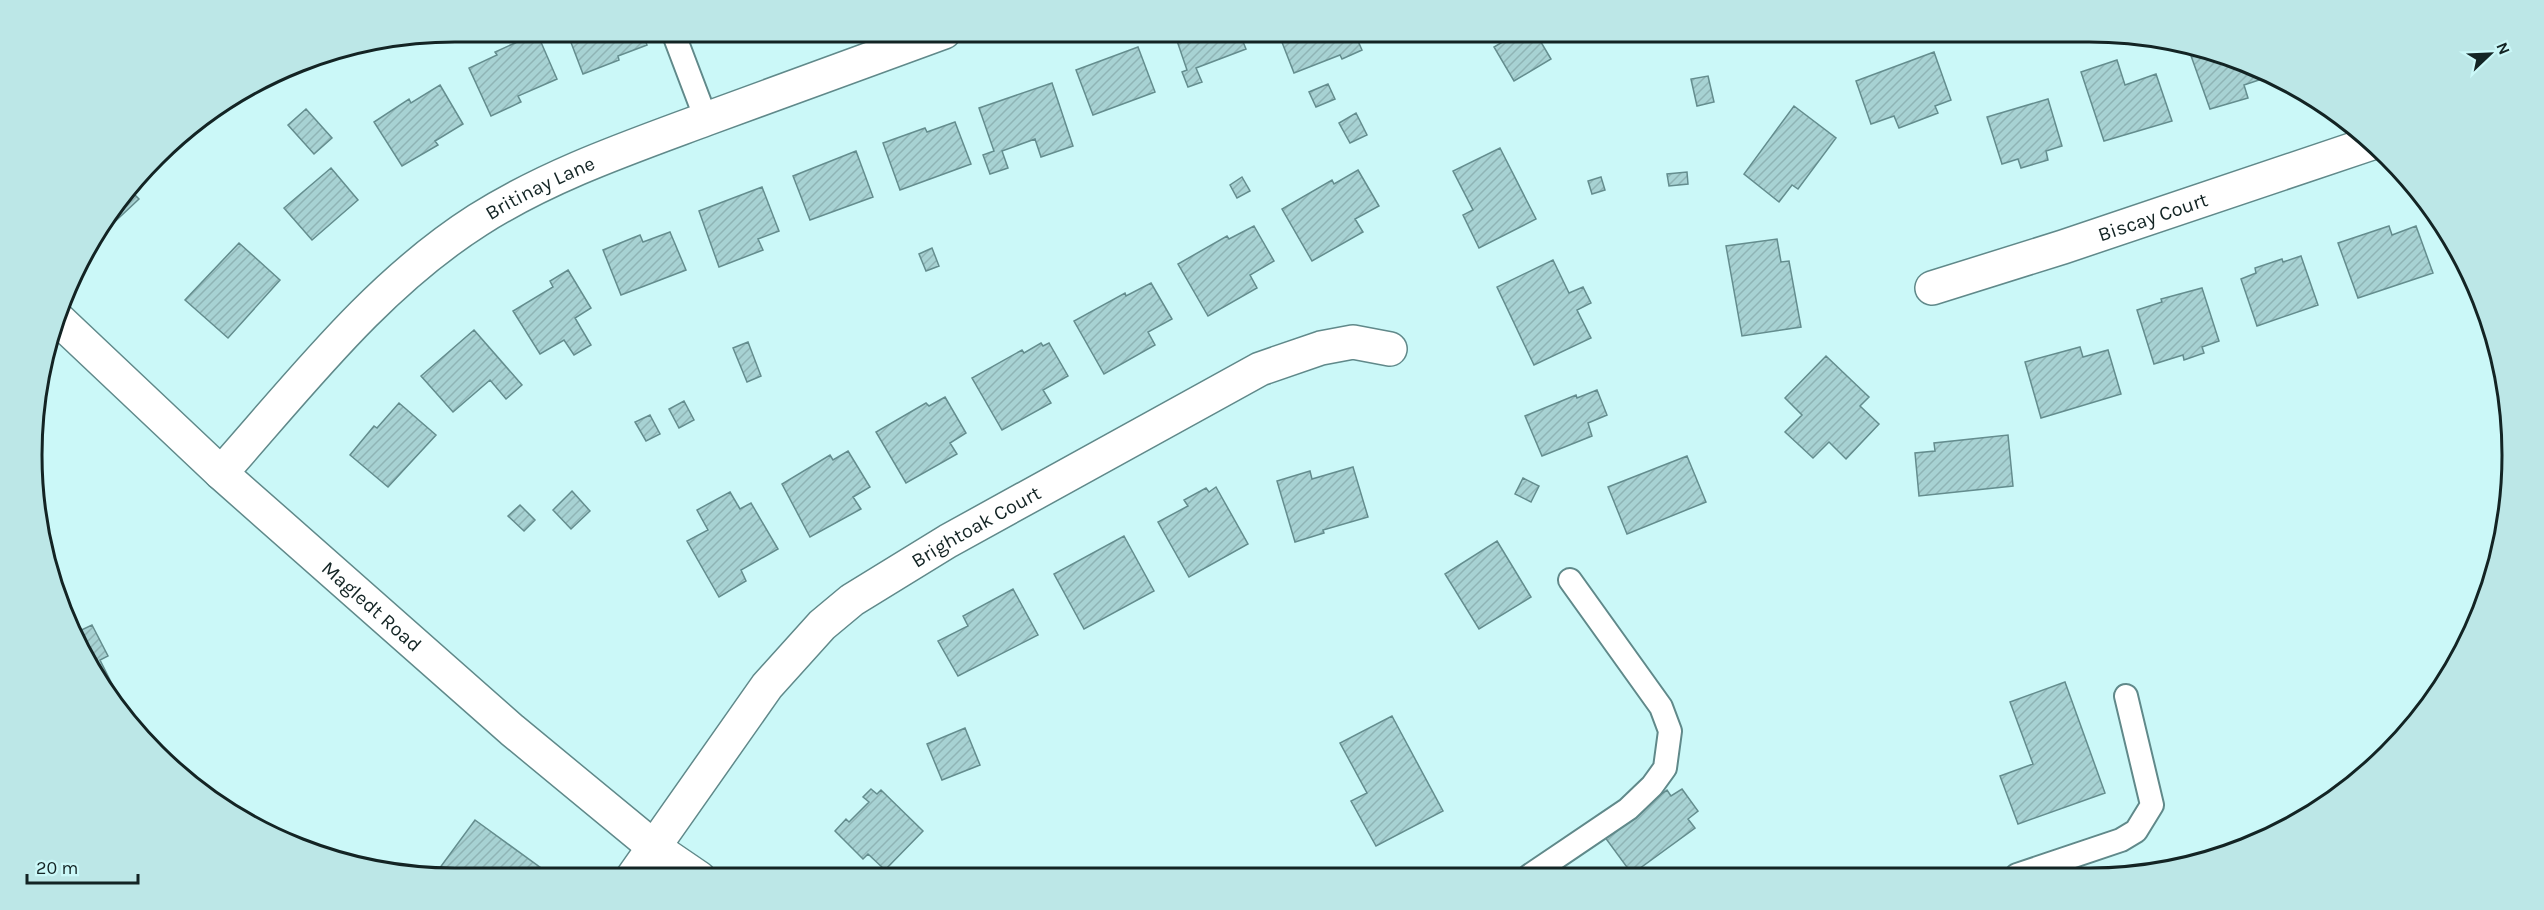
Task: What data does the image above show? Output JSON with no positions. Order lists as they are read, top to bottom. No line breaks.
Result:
{"streets":{"street":["Britinay Lane","Biscay Court","Brightoak Court","Magledt Road"]},"crossings":[["Britinay Lane","Magledt Road"],["Brightoak Court","Magledt Road"]],"scale_bar":"20 m","north":"top right"}
